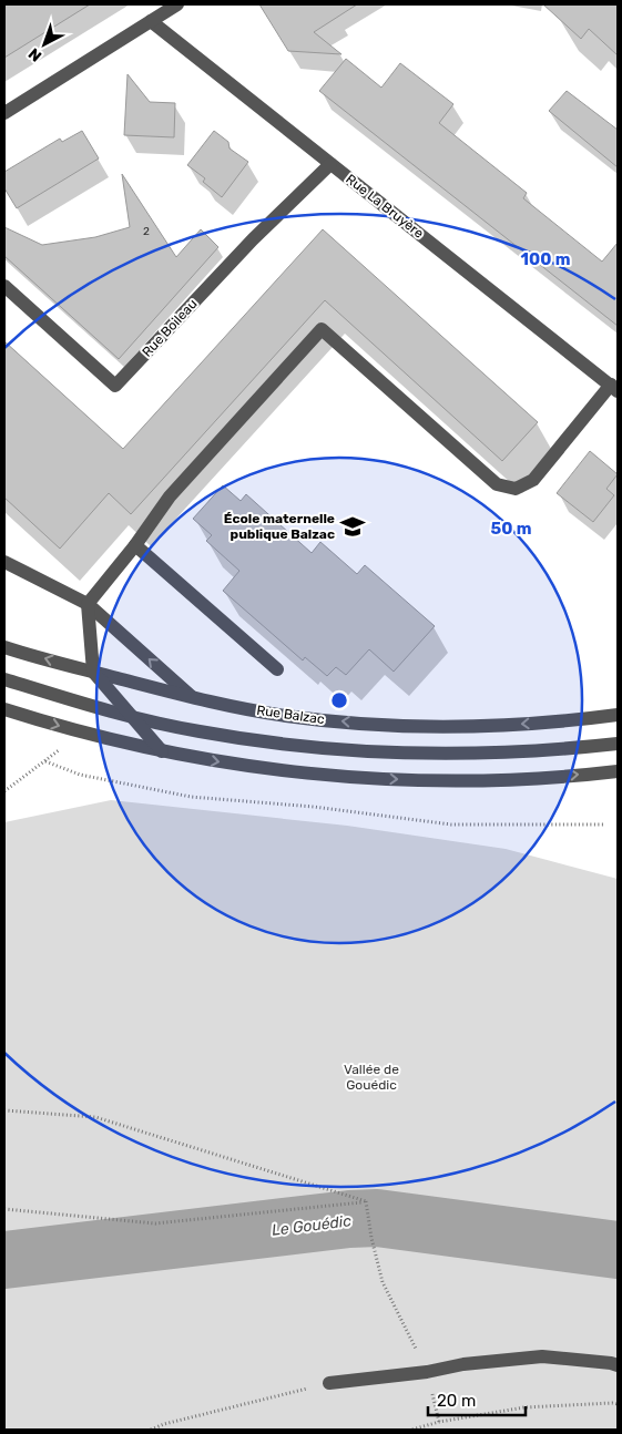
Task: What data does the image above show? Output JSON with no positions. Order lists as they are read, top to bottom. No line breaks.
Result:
{"streets":{"street":["Rue La Bruyère","Rue Boileau","Rue Balzac"]},"crossings":[["Rue La Bruyère","Rue Boileau"]],"water":["Le Gouédic"],"parks":["Vallée de Gouédic"],"places":{"school or university":["École maternelle publique Balzac"]},"house_numbers":["2"],"scale_bar":"20 m","north":"bottom left","rings":["100 m","50 m"]}
